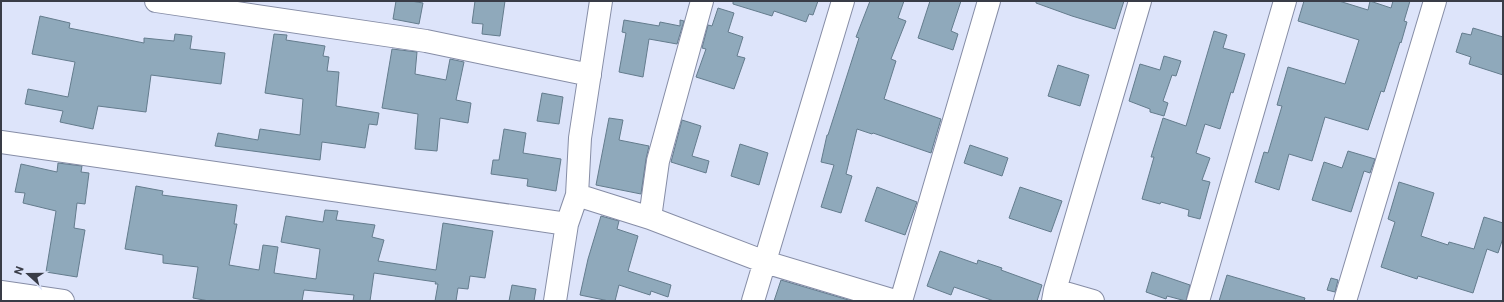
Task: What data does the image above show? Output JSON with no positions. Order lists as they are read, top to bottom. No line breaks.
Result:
{"north":"left"}
